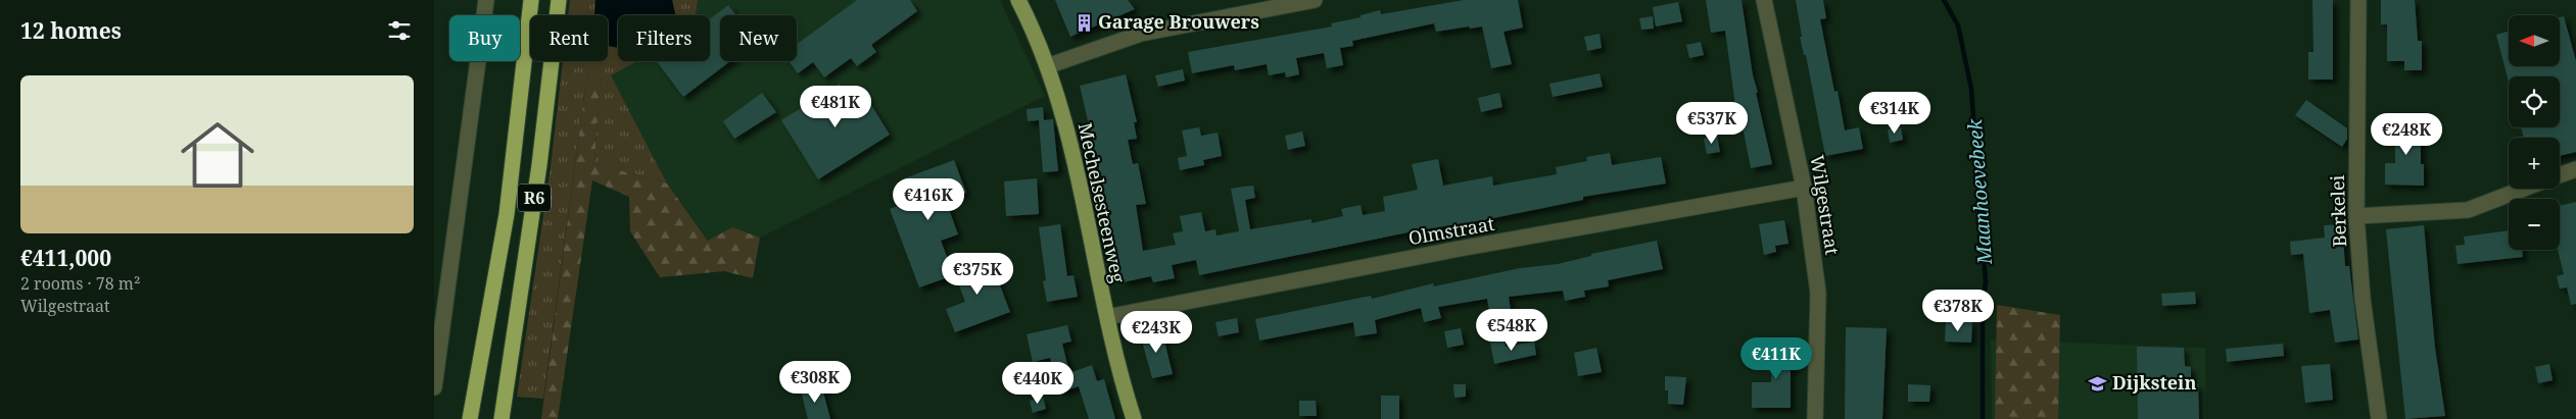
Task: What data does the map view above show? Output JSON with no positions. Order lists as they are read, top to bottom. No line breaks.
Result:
{"streets":{"highway":["R6"],"main road":["Mechelsesteenweg"],"street":["Wilgestraat","Berkelei","Olmstraat"]},"crossings":[["Mechelsesteenweg","Olmstraat"],["Wilgestraat","Olmstraat"]],"water":["Maanhoevebeek"],"places":{"building":["Garage Brouwers"],"school or university":["Dijkstein"]},"north":"left","page":{"heading":"12 homes","map_buttons":["+","−"],"chip":["Buy","Rent","Filters","New"],"list":[{"name":"€411,000","note":"2 rooms · 78 m² · Wilgestraat"}],"price":["€481K","€314K","€537K","€248K","€416K","€375K","€378K","€548K","€243K","€411K","€308K","€440K"]}}
